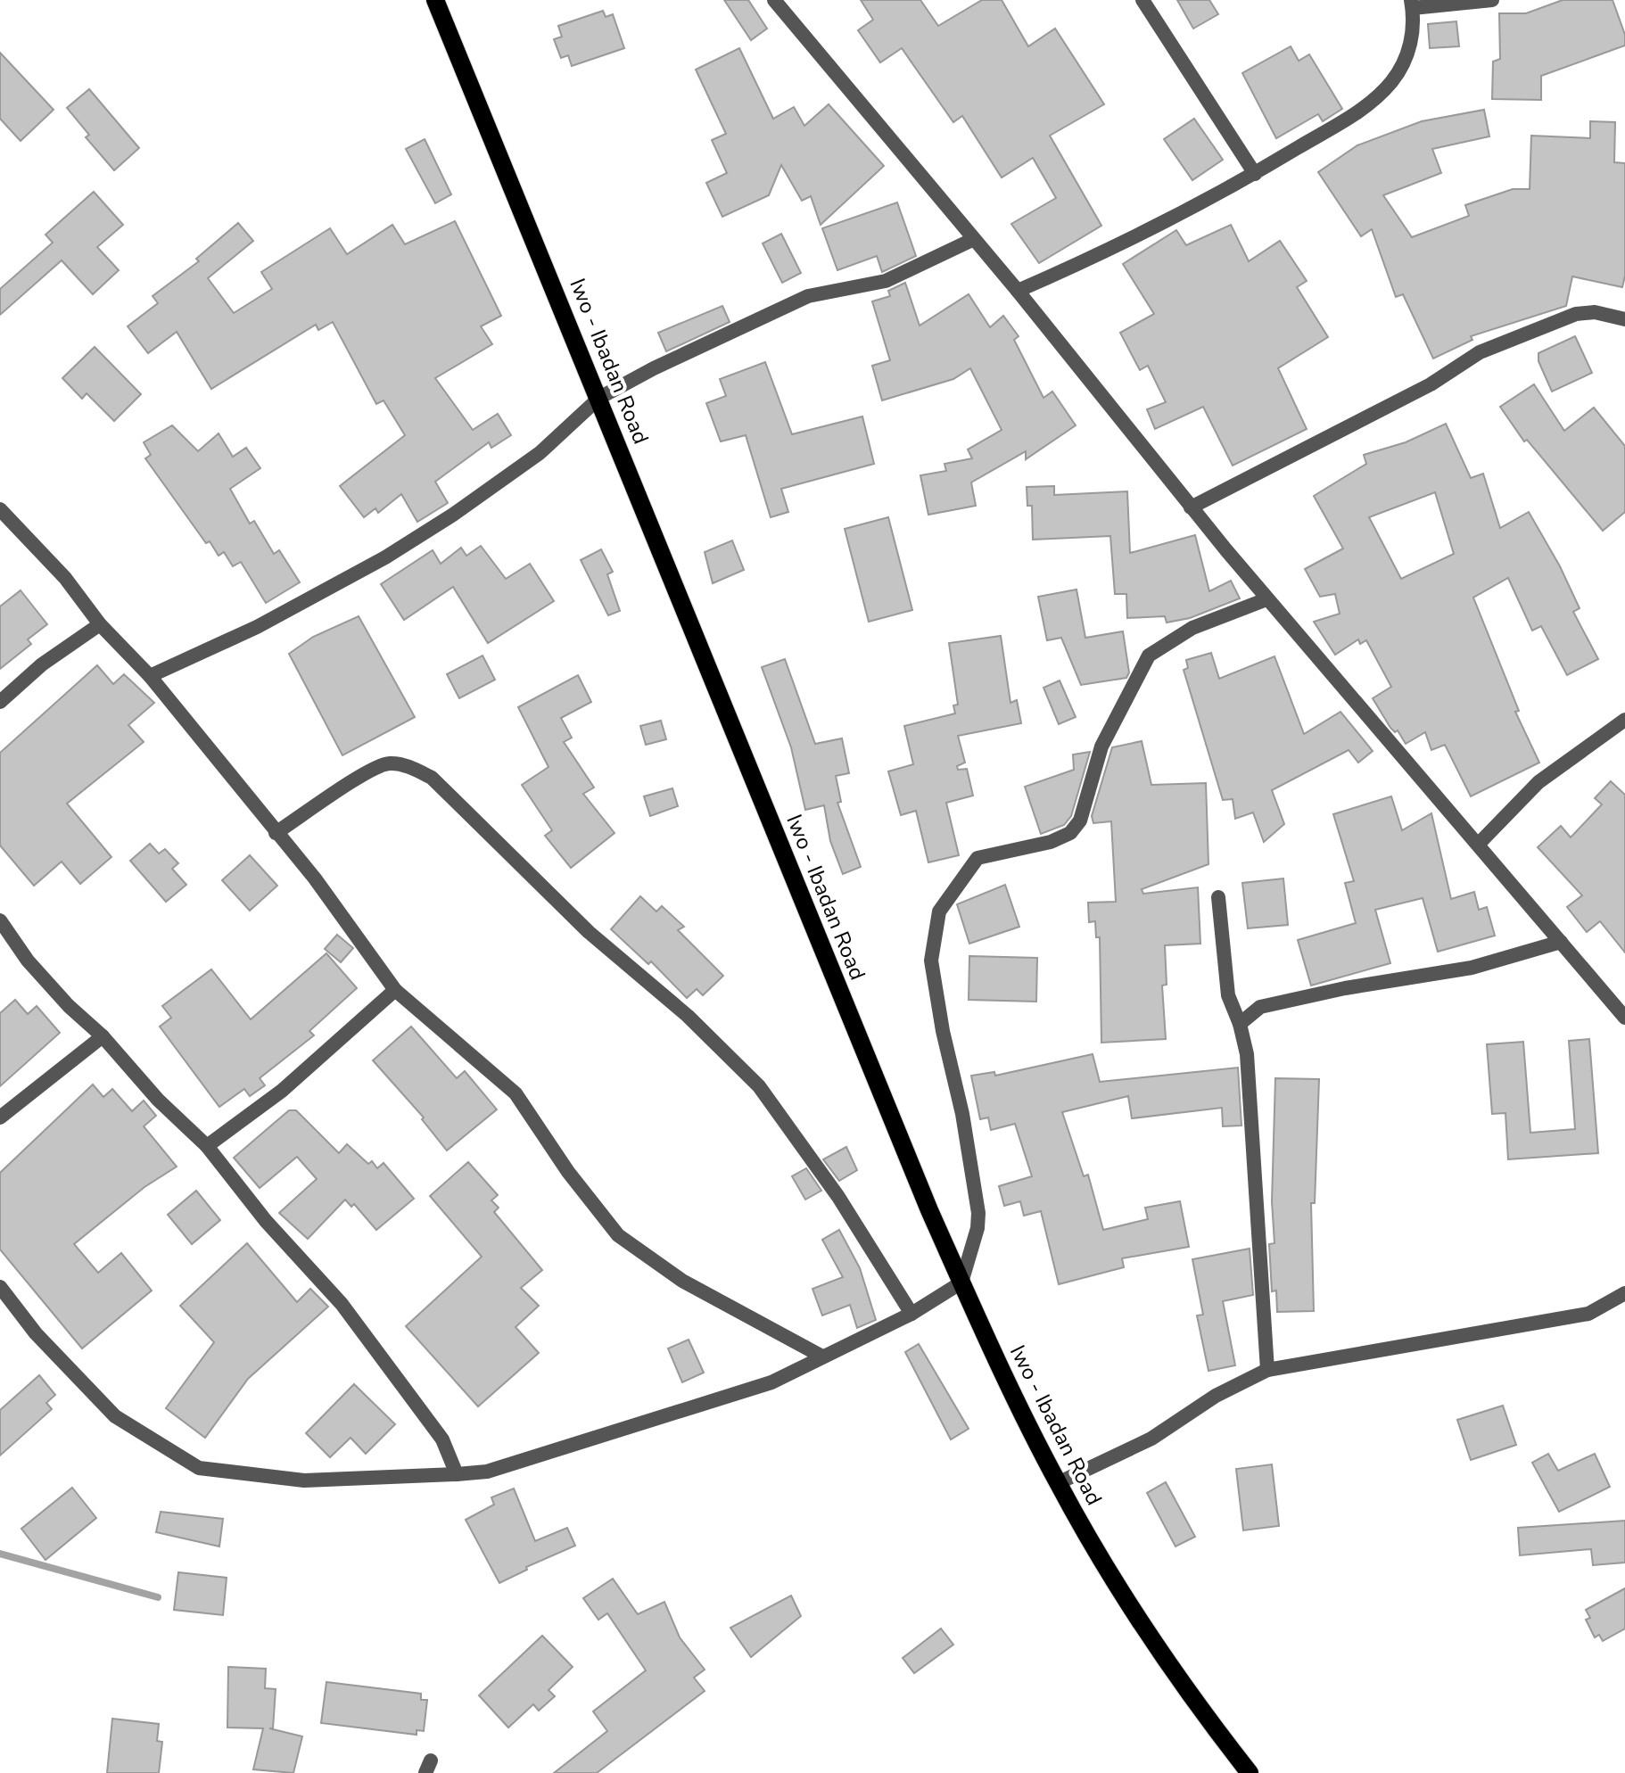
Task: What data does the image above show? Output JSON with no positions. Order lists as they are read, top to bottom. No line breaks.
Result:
{"streets":{"main road":["Iwo - Ibadan Road"]}}
